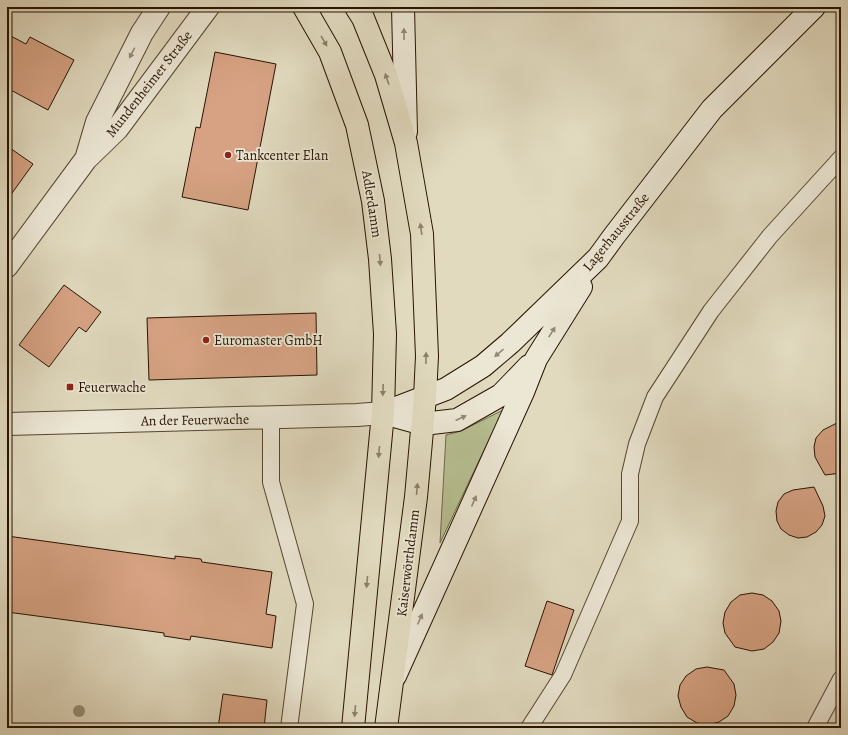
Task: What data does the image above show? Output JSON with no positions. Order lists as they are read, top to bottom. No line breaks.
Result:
{"streets":{"main road":["Adlerdamm","Kaiserwörthdamm"],"street":["Mundenheimer Straße","Lagerhausstraße","An der Feuerwache"]},"crossings":[["Adlerdamm","Lagerhausstraße"],["Adlerdamm","An der Feuerwache"],["Lagerhausstraße","An der Feuerwache"],["Lagerhausstraße","Kaiserwörthdamm"]],"one_way":["Adlerdamm"],"places":{"other":["Tankcenter Elan","Euromaster GmbH"],"transit":["Feuerwache"]}}
